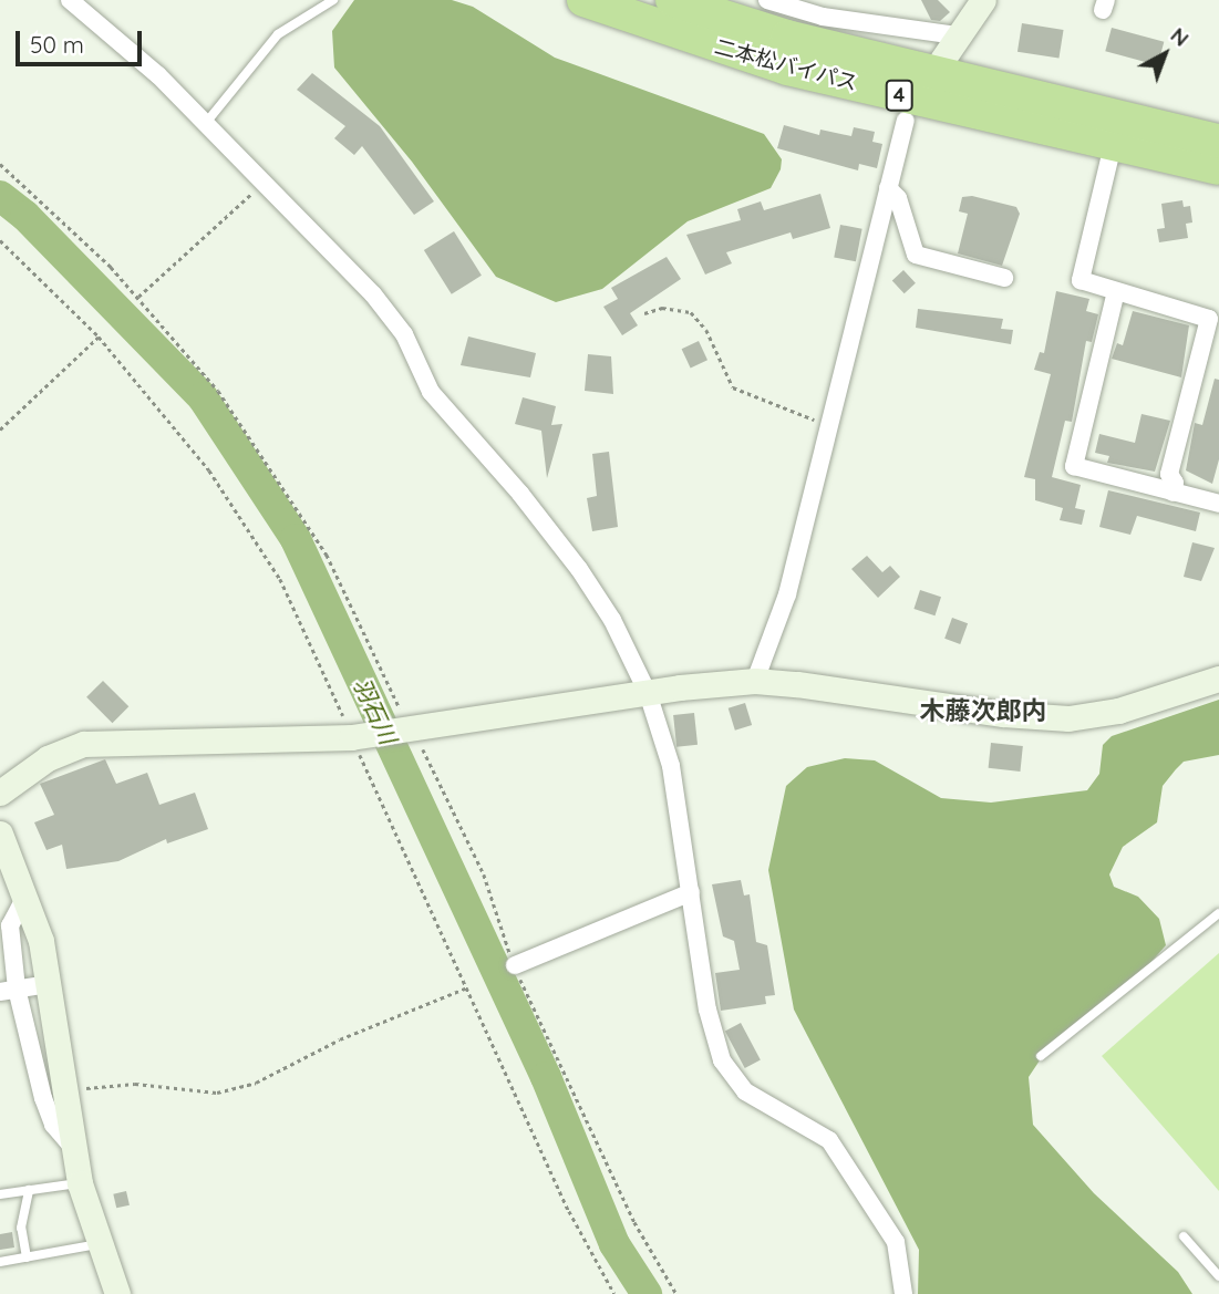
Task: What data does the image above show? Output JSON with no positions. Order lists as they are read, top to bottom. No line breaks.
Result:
{"streets":{"highway":["二本松バイパス","4"]},"districts":["木藤次郎内"],"water":["羽石川"],"scale_bar":"50 m","north":"top right"}
